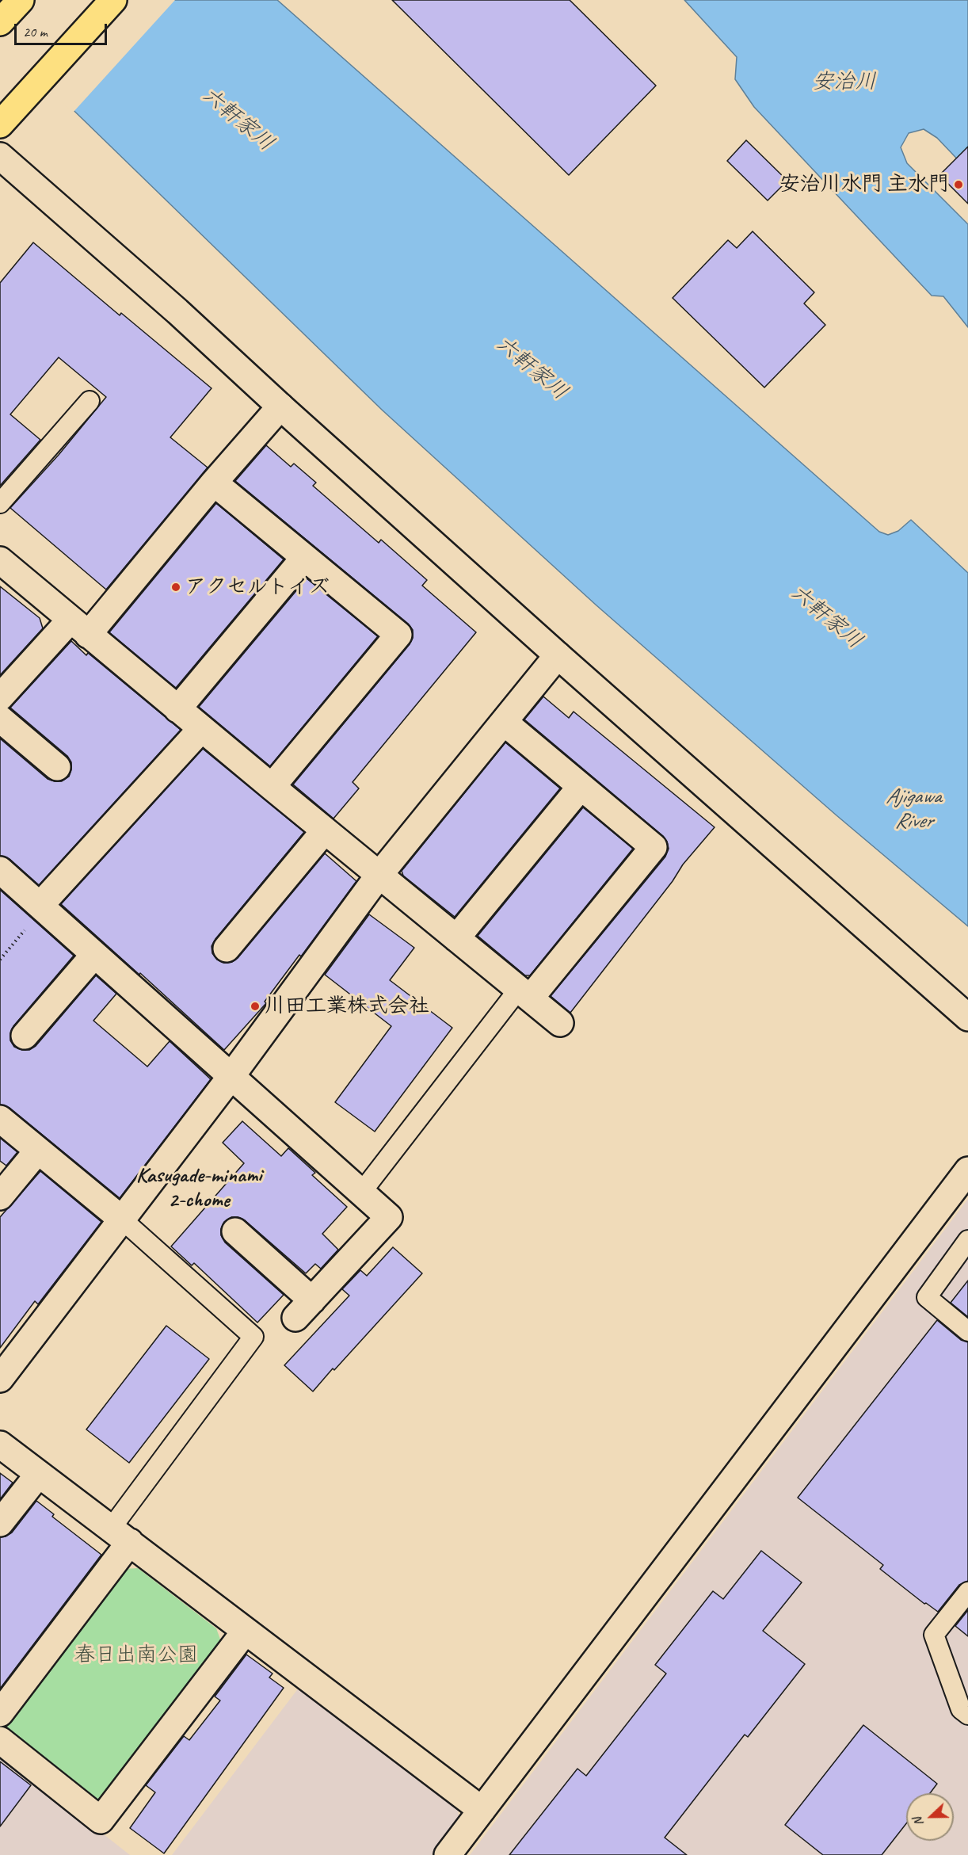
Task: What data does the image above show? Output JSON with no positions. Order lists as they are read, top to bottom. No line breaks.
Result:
{"districts":["Kasugade-minami 2-chome"],"water":["安治川","六軒家川","Ajigawa River"],"parks":["春日出南公園"],"places":["安治川水門 主水門","アクセルトイズ","川田工業株式会社"],"scale_bar":"20 m","north":"left"}
